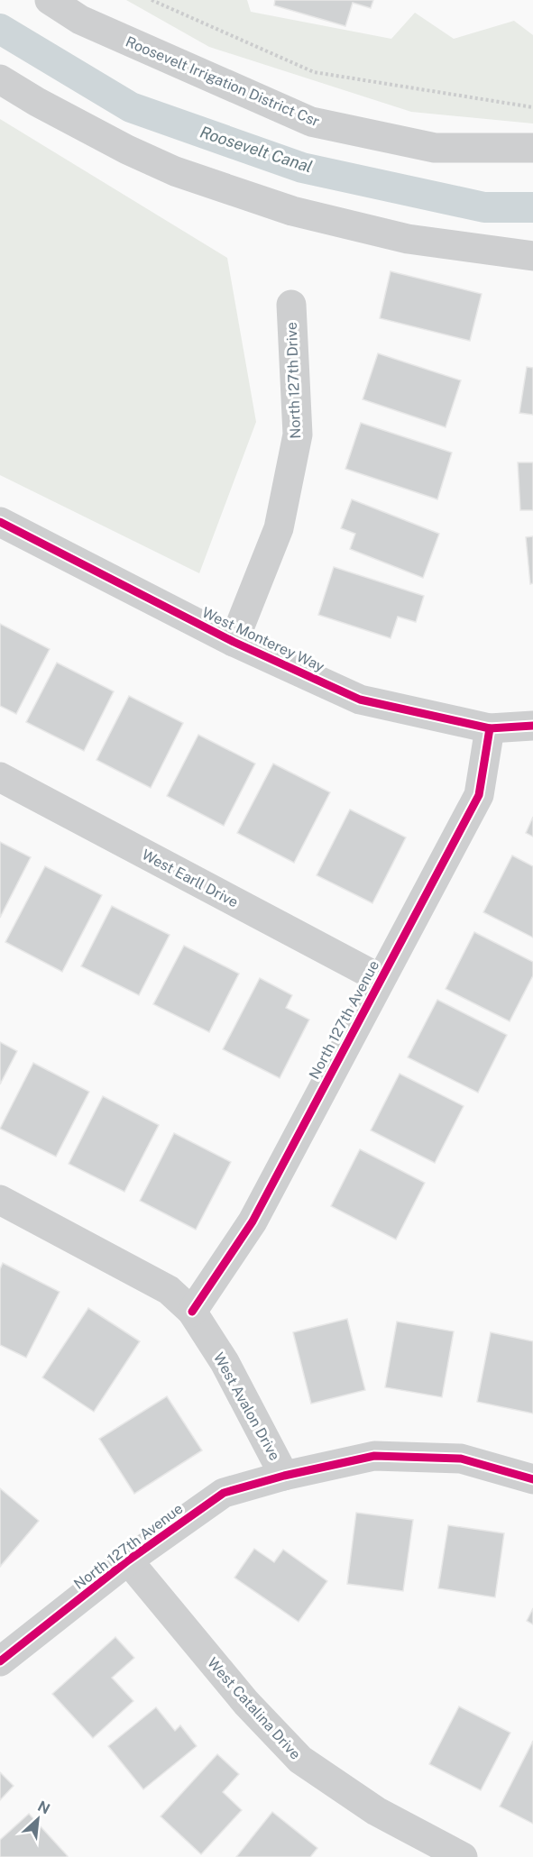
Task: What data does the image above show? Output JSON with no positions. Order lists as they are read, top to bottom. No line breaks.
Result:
{"streets":{"street":["Roosevelt Irrigation District Csr","North 127th Drive","West Monterey Way","West Earll Drive","North 127th Avenue","West Avalon Drive","West Catalina Drive"]},"crossings":[["North 127th Drive","West Monterey Way"],["West Monterey Way","North 127th Avenue"],["West Earll Drive","North 127th Avenue"],["North 127th Avenue","West Avalon Drive"],["North 127th Avenue","West Catalina Drive"]],"water":["Roosevelt Canal"],"north":"top right"}
